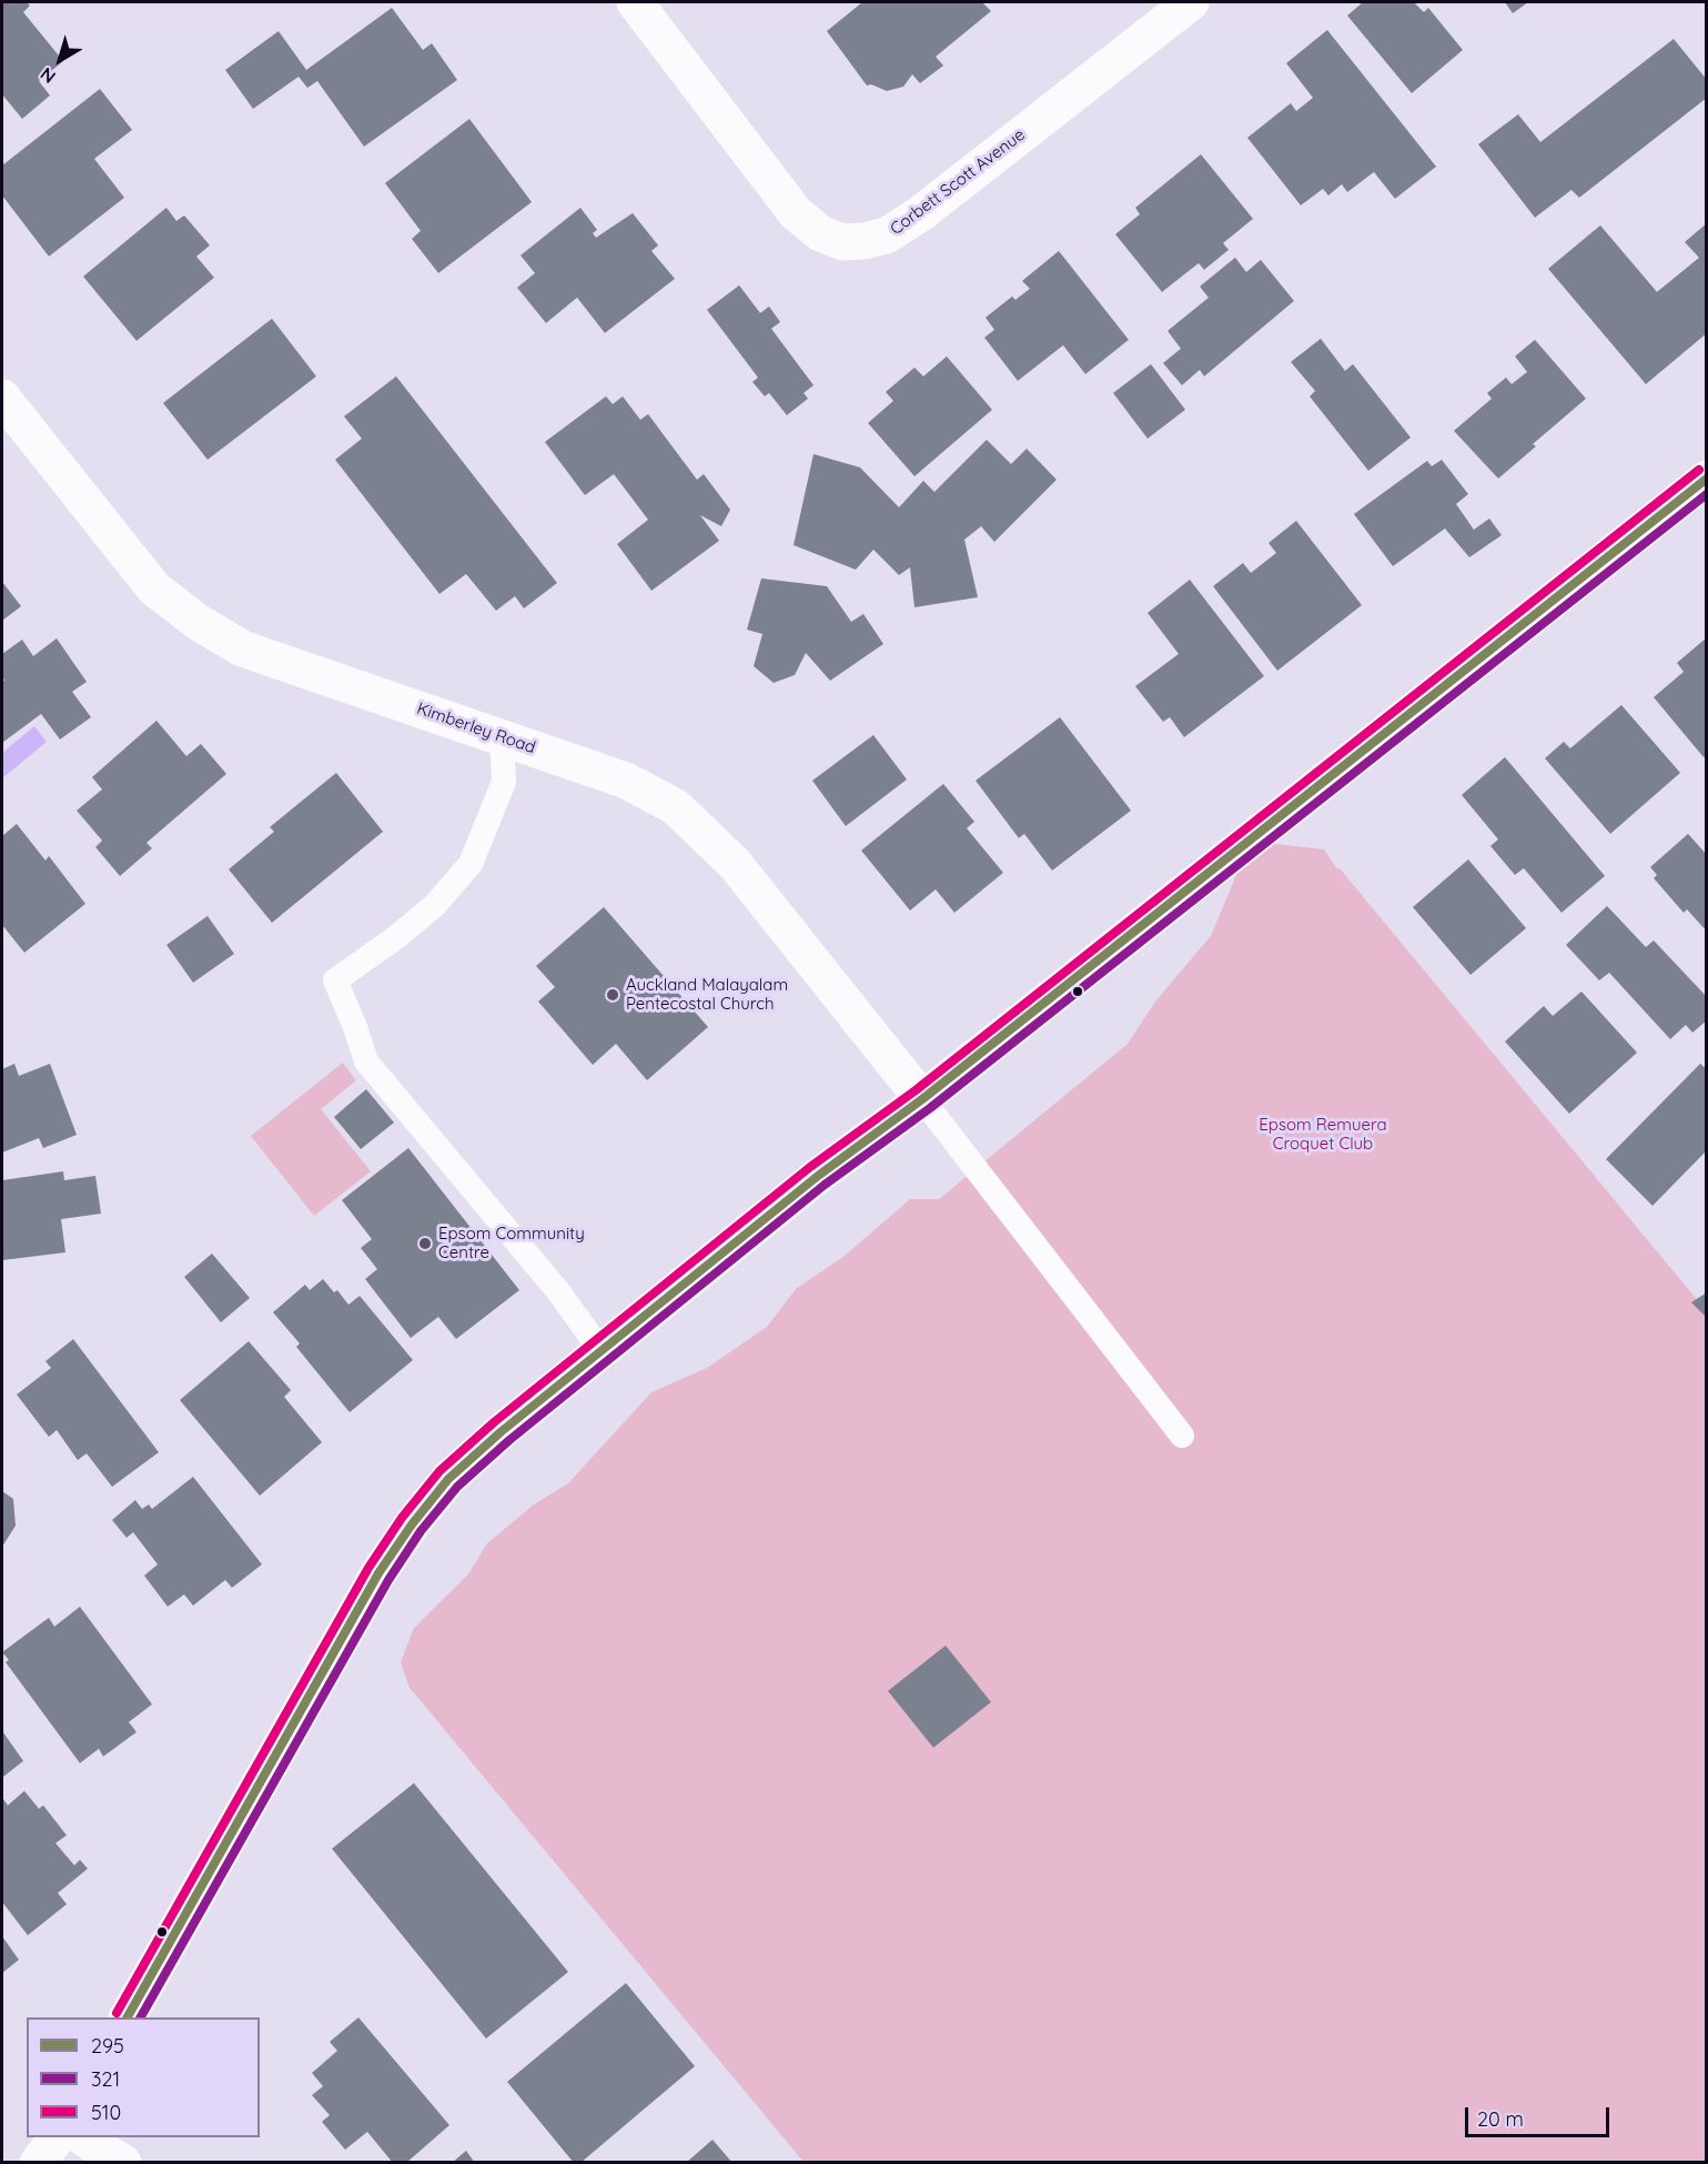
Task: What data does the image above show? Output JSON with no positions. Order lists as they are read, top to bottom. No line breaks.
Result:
{"streets":{"main road":["Corbett Scott Avenue","Kimberley Road"]},"parks":["Epsom Remuera Croquet Club"],"places":["Auckland Malayalam Pentecostal Church","Epsom Community Centre"],"lines":["transit line 510","transit line 295","transit line 321"],"legend":["295","321","510"],"scale_bar":"20 m","north":"bottom left"}
